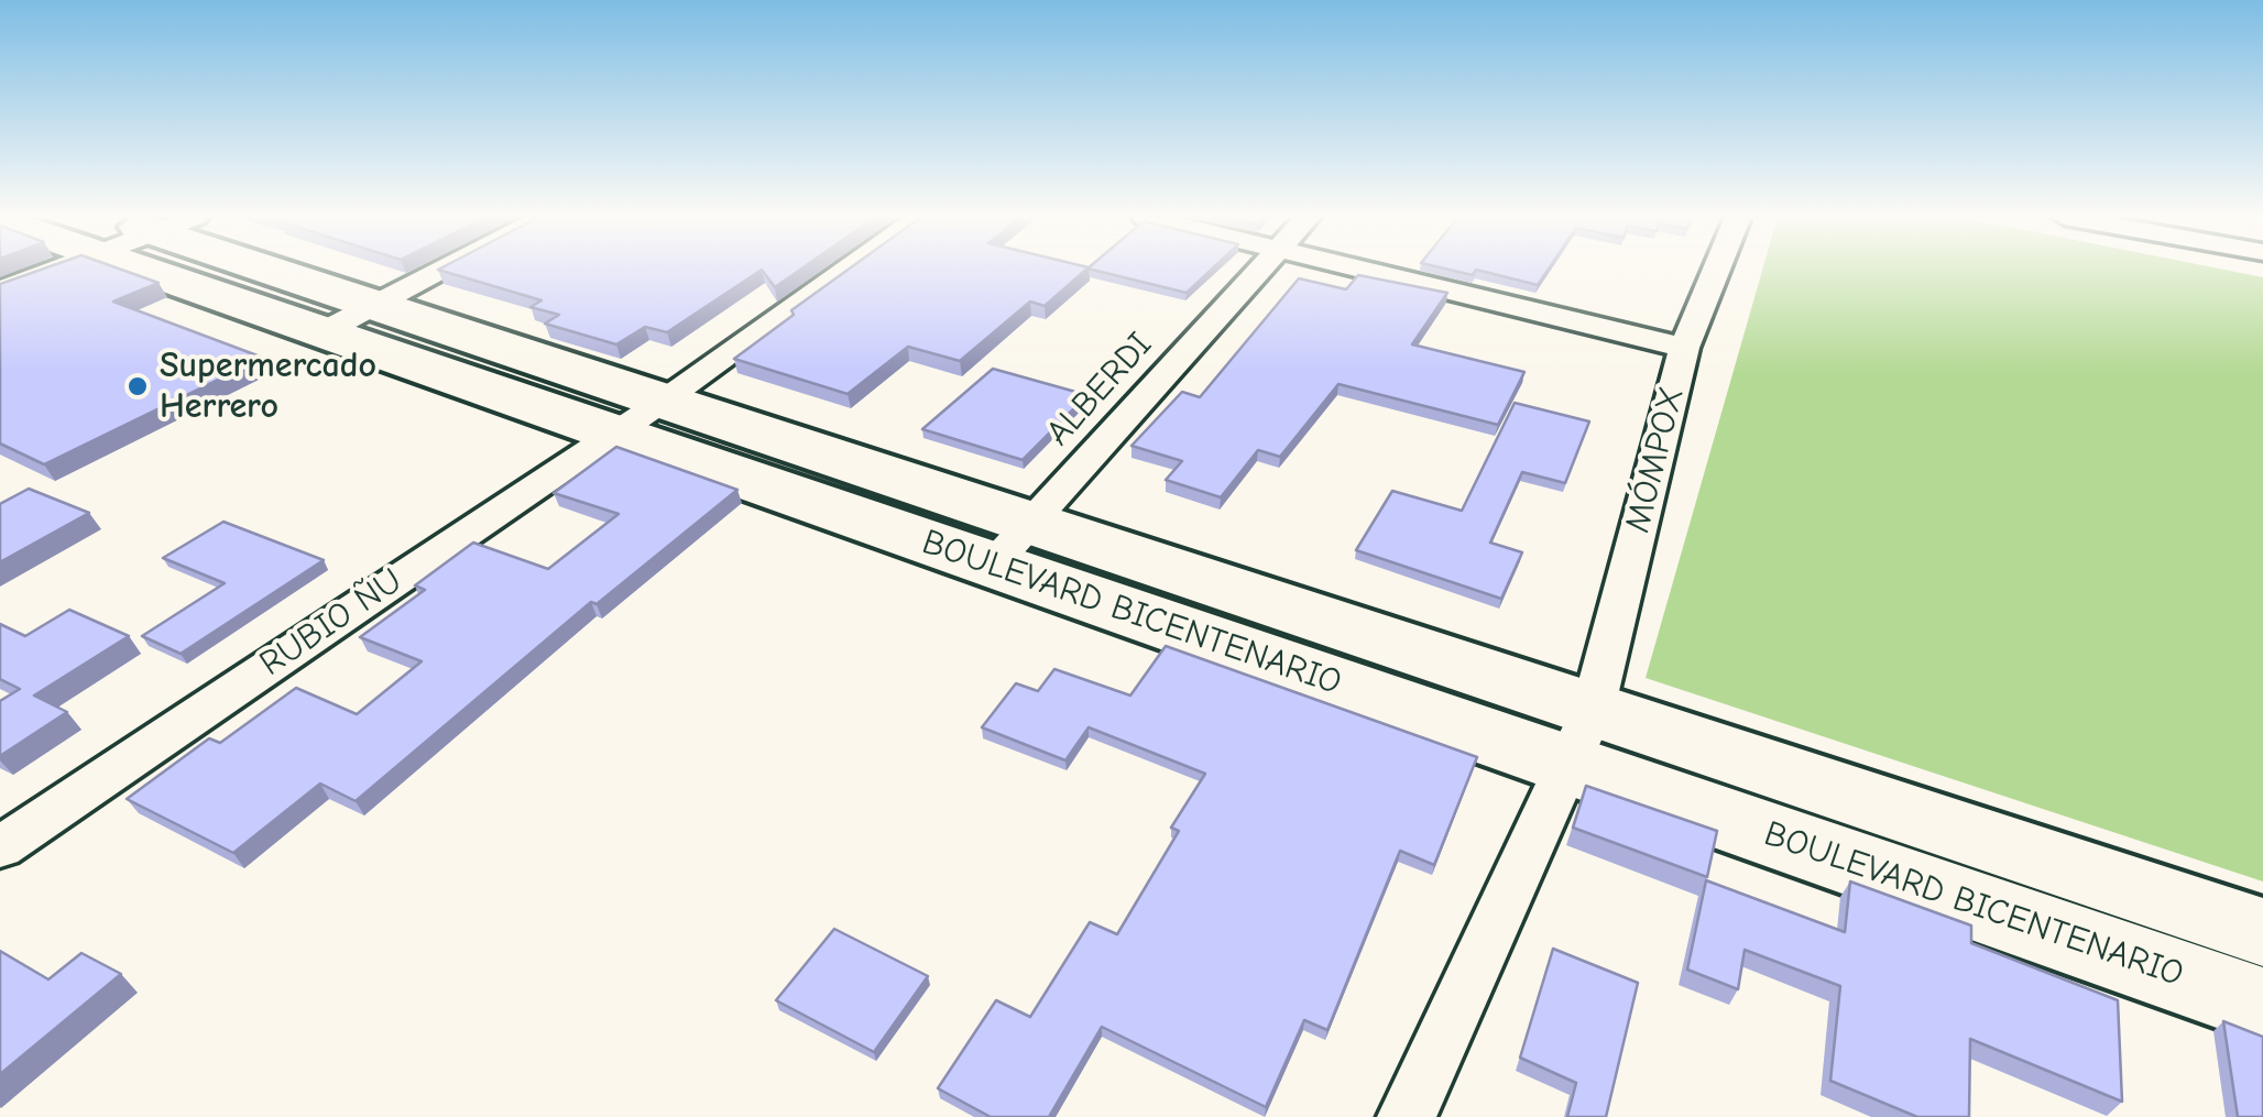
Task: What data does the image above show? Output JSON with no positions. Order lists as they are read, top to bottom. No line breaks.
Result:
{"streets":{"main road":["BOULEVARD BICENTENARIO"],"street":["ALBERDI","MÓMPOX","RUBIO ÑU"]},"crossings":[["ALBERDI","BOULEVARD BICENTENARIO"],["MÓMPOX","BOULEVARD BICENTENARIO"],["BOULEVARD BICENTENARIO","RUBIO ÑU"]],"places":["Supermercado Herrero"]}
